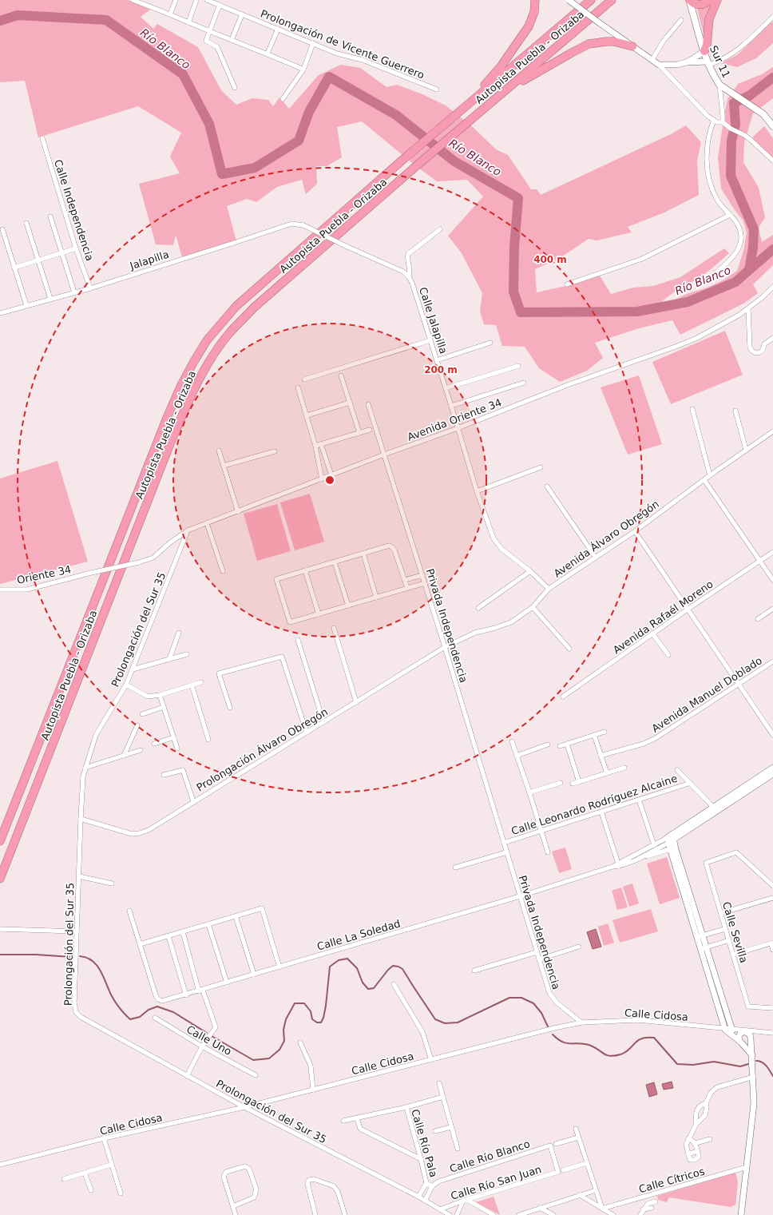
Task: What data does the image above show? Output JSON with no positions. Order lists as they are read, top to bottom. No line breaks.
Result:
{"streets":{"highway":["Autopista Puebla - Orizaba"],"main road":["Sur 11"],"street":["Prolongación de Vicente Guerrero","Calle Independencia","Jalapilla","Calle Jalapilla","Avenida Oriente 34","Avenida Álvaro Obregón","Oriente 34","Avenida Rafaél Moreno","Privada Independencia","Prolongación del Sur 35","Avenida Manuel Doblado","Prolongación Álvaro Obregón","Calle Leonardo Rodríguez Alcaine","Calle Sevilla","Calle La Soledad","Calle Cidosa","Calle Uno","Calle Río Pala","Calle Río Blanco","Calle Cítricos","Calle Río San Juan"]},"crossings":[["Calle Independencia","Jalapilla"],["Jalapilla","Calle Jalapilla"],["Calle Jalapilla","Avenida Oriente 34"],["Calle Jalapilla","Avenida Álvaro Obregón"],["Avenida Oriente 34","Oriente 34"],["Avenida Oriente 34","Privada Independencia"],["Avenida Oriente 34","Prolongación del Sur 35"],["Avenida Álvaro Obregón","Privada Independencia"],["Avenida Álvaro Obregón","Prolongación Álvaro Obregón"],["Privada Independencia","Prolongación Álvaro Obregón"],["Privada Independencia","Calle Leonardo Rodríguez Alcaine"],["Privada Independencia","Calle La Soledad"],["Privada Independencia","Calle Cidosa"],["Prolongación del Sur 35","Prolongación Álvaro Obregón"],["Prolongación del Sur 35","Calle Cidosa"],["Prolongación del Sur 35","Calle Río San Juan"],["Calle Río Pala","Calle Río Blanco"],["Calle Río Blanco","Calle Río San Juan"]],"water":["Río Blanco"],"rings":["400 m","200 m"]}
